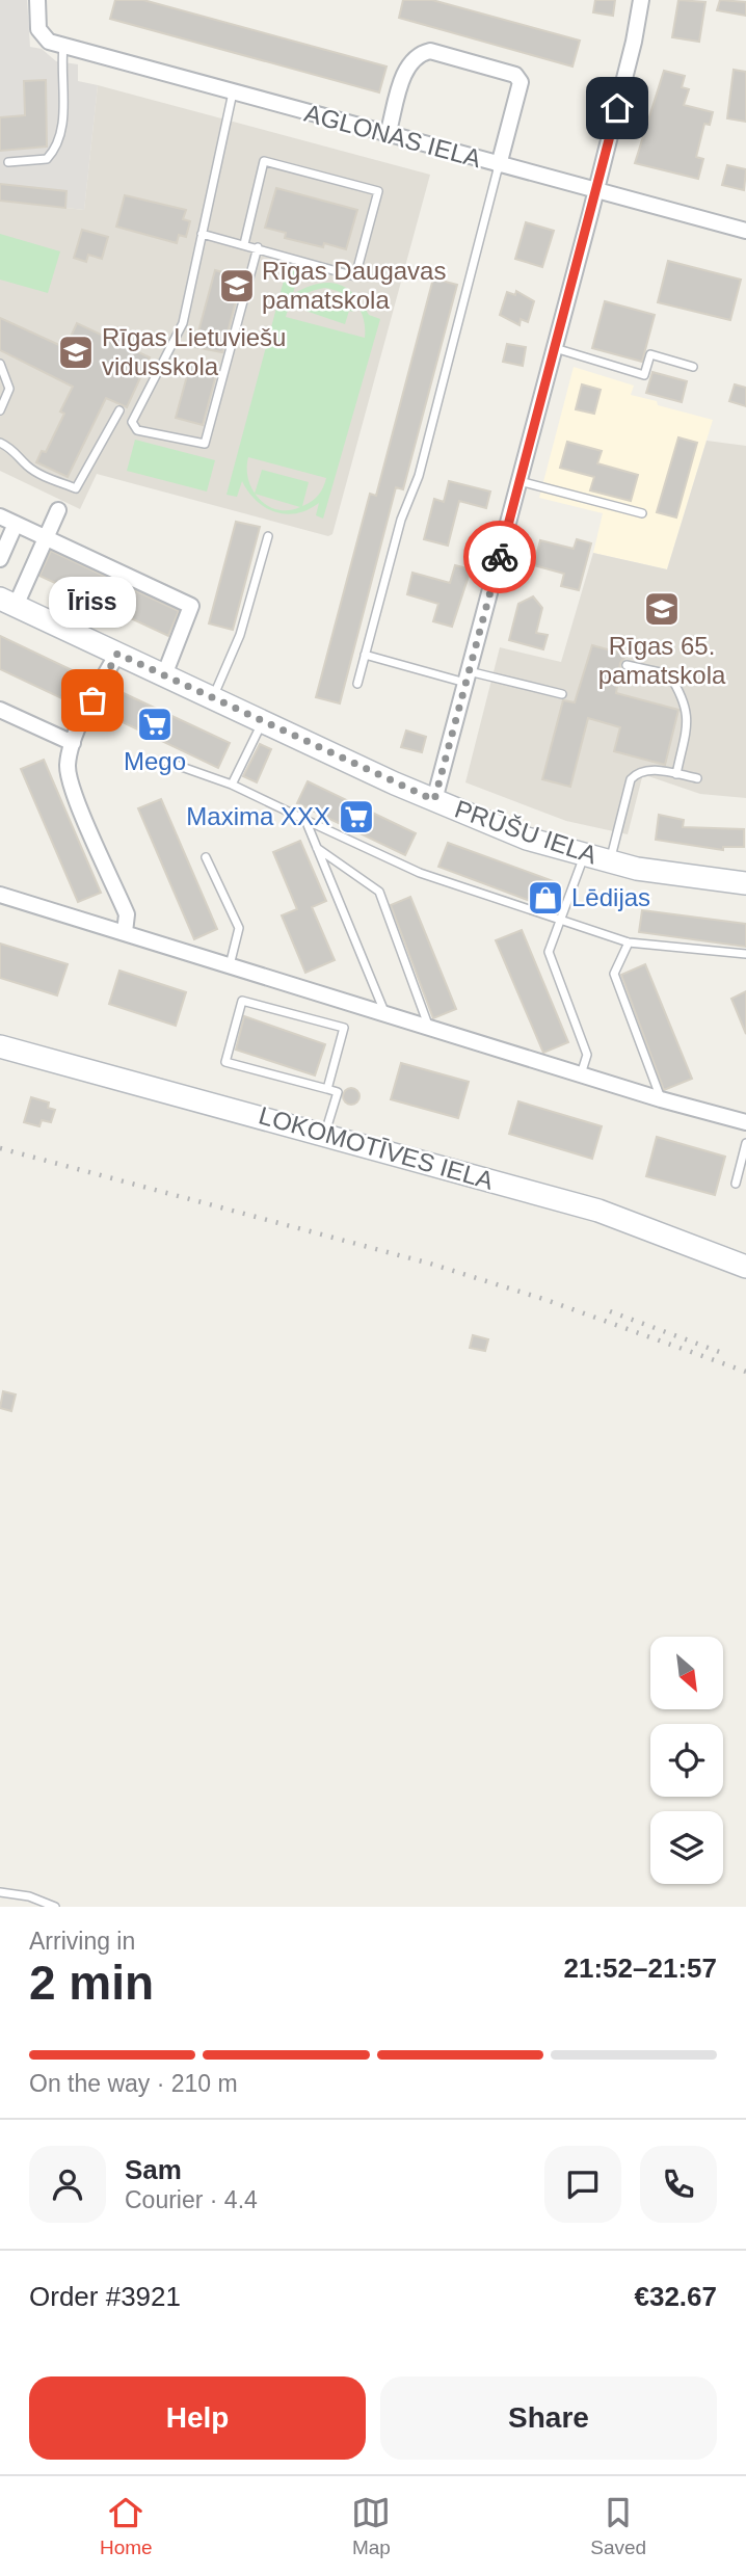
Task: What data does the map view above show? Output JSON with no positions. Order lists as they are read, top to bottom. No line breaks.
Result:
{"streets":{"street":["AGLONAS IELA","PRŪŠU IELA","LOKOMOTĪVES IELA"]},"places":{"school or university":["Rīgas Daugavas pamatskola","Rīgas Lietuviešu vidusskola","Rīgas 65. pamatskola"],"other":["Īriss"],"supermarket":["Mego","Maxima XXX"],"shop":["Lēdijas"]},"north":"bottom right","page":{"bubble":"Īriss","heading":["2 min","Arriving in","21:52–21:57"],"panel":["Sam","Courier · 4.4","Order #3921","€32.67"],"bar":"On the way · 210 m","buttons":["Help","Share"],"tabs":["Home","Map","Saved"]}}
